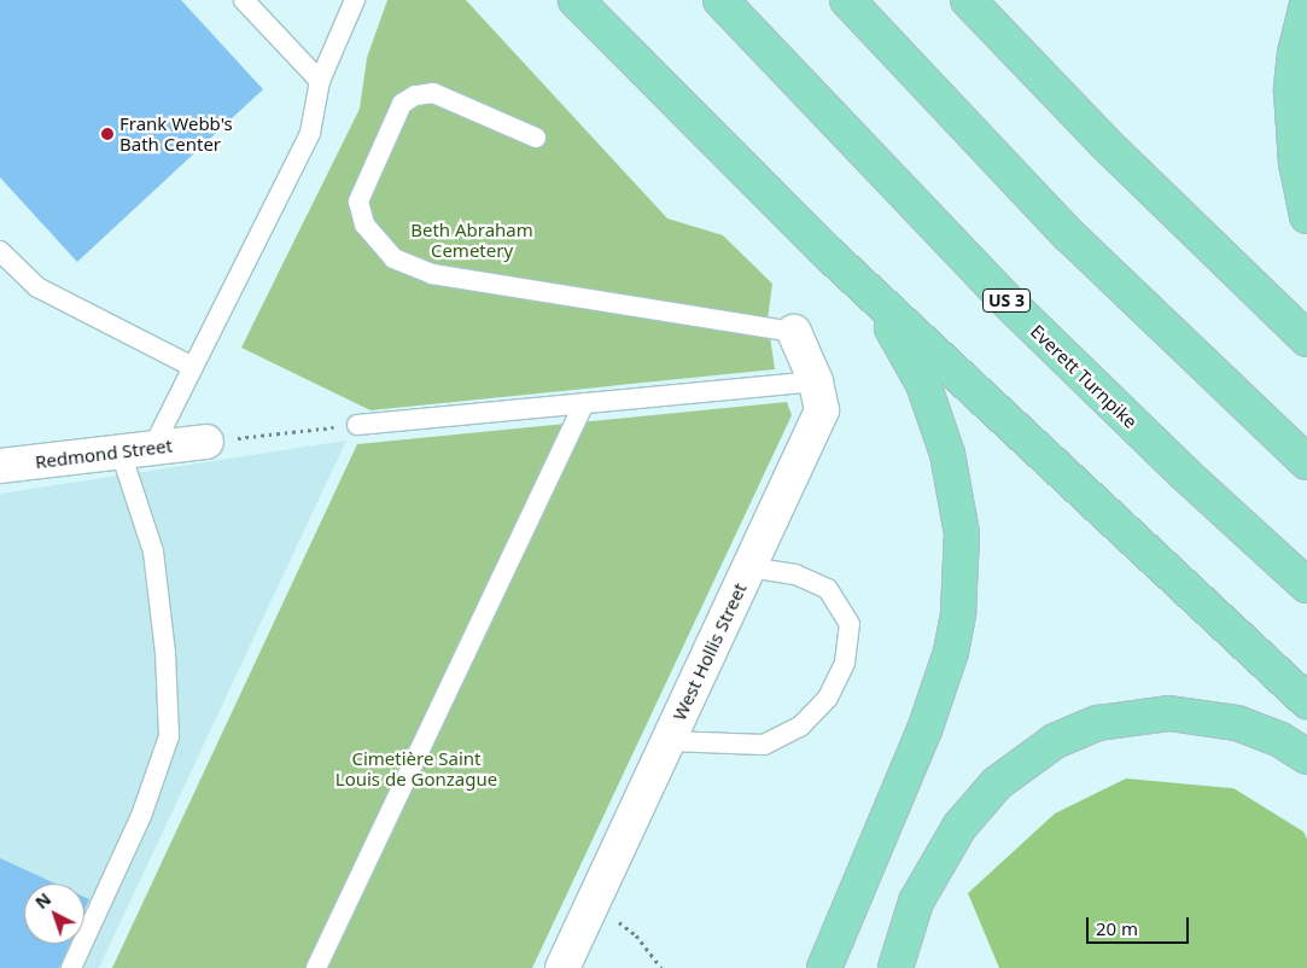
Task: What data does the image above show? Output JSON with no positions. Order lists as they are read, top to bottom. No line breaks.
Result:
{"streets":{"highway":["US 3","Everett Turnpike"],"street":["Redmond Street","West Hollis Street"]},"parks":["Beth Abraham Cemetery","Cimetière Saint Louis de Gonzague"],"places":["Frank Webb's Bath Center"],"scale_bar":"20 m","north":"top left"}
